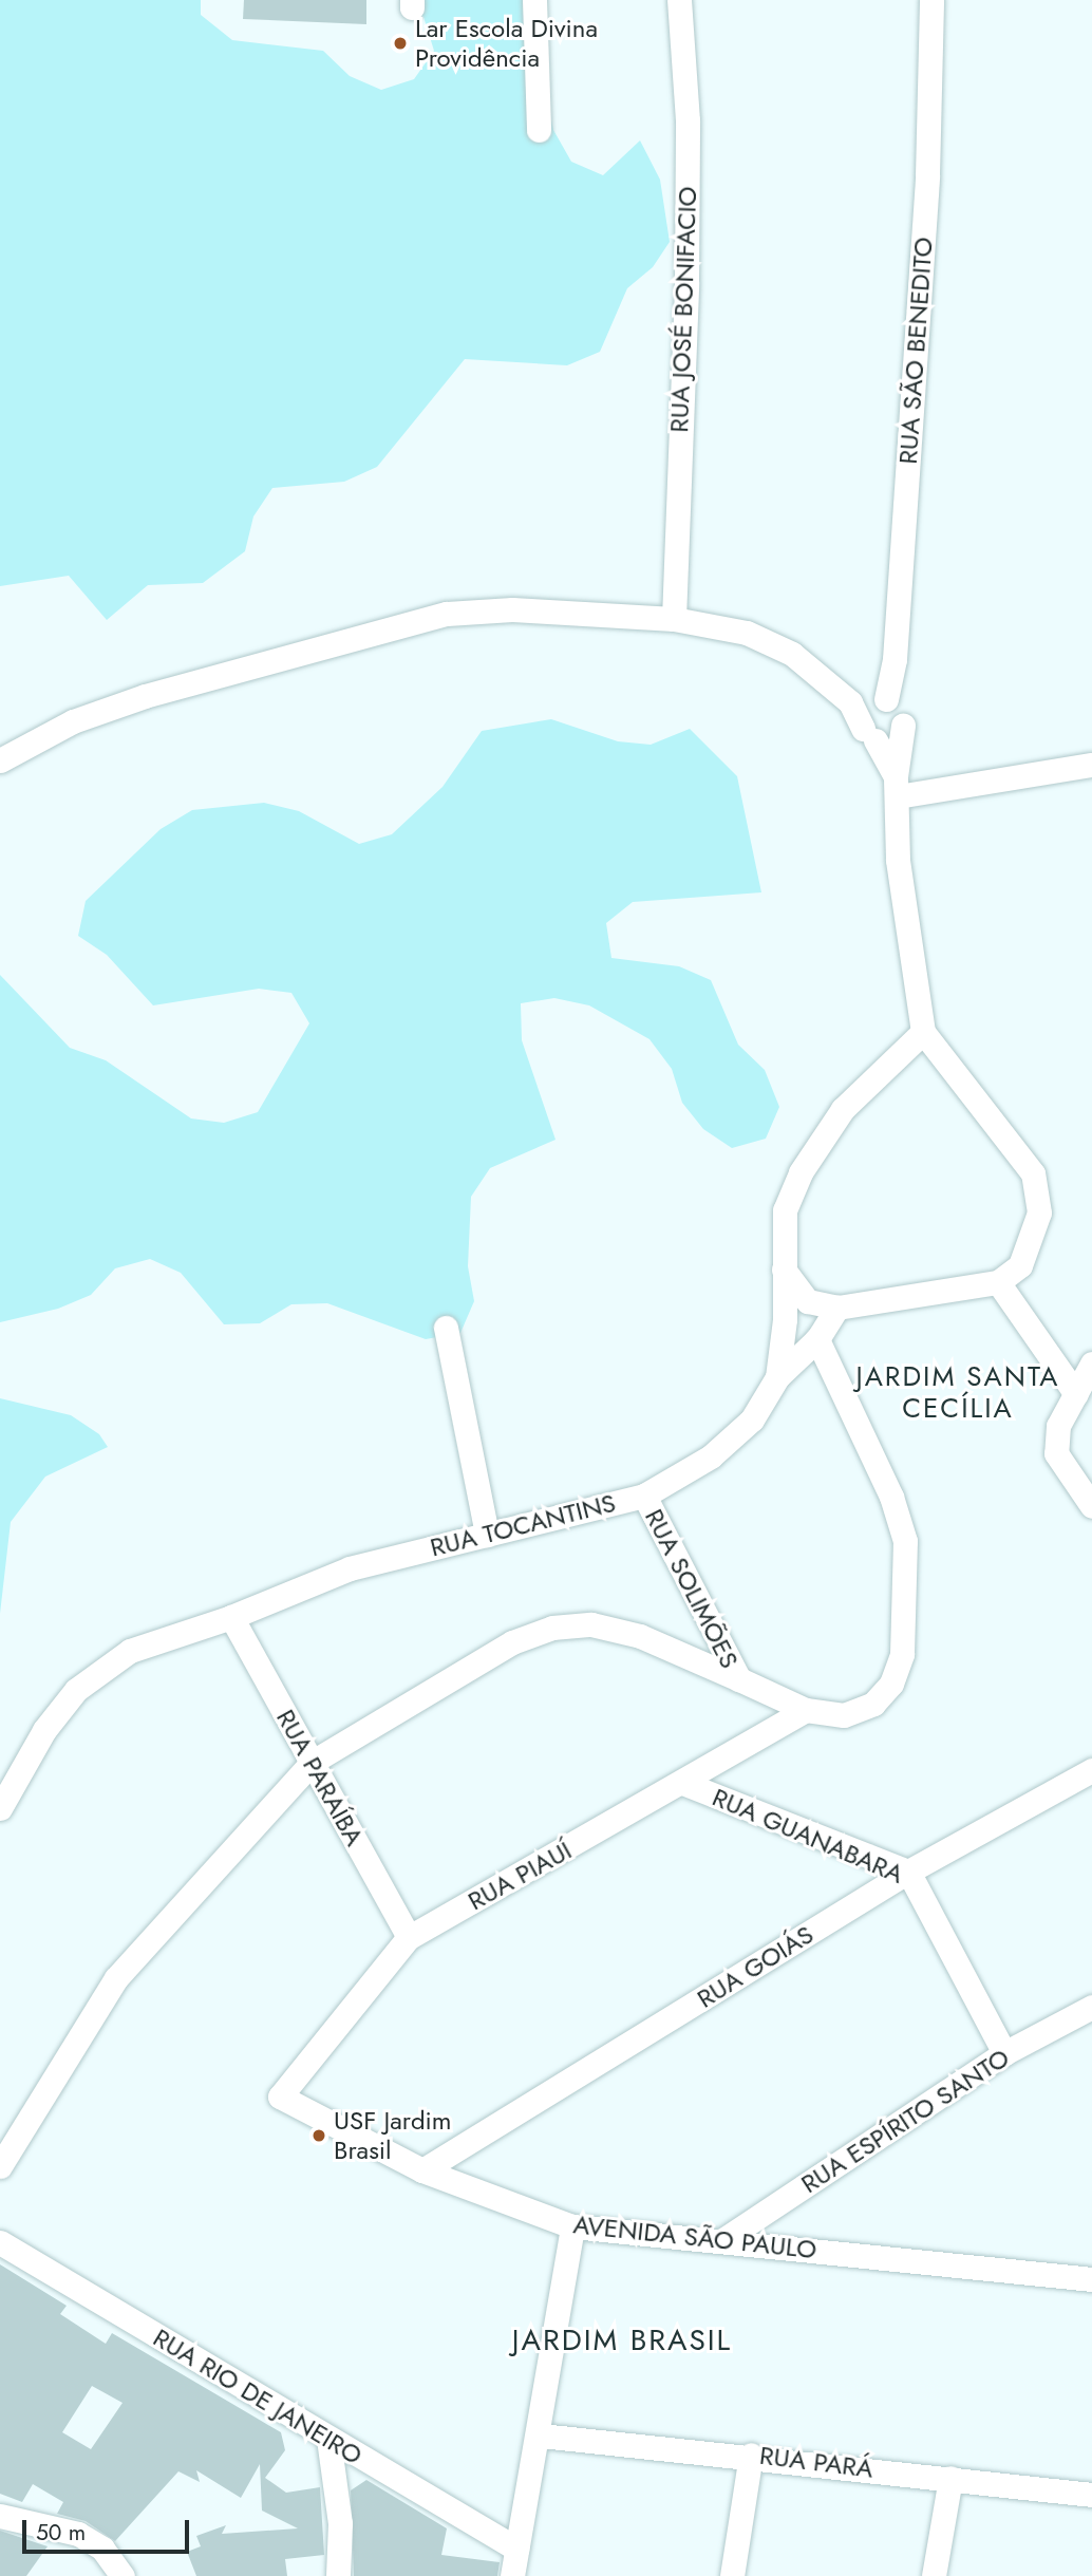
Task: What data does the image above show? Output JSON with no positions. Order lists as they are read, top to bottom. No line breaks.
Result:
{"streets":{"street":["RUA JOSÉ BONIFACIO","RUA SÃO BENEDITO","RUA TOCANTINS","RUA SOLIMÕES","RUA PARAÍBA","RUA GUANABARA","RUA PIAUÍ","RUA GOIÁS","RUA ESPÍRITO SANTO","AVENIDA SÃO PAULO","RUA RIO DE JANEIRO","RUA PARÁ"]},"crossings":[["RUA TOCANTINS","RUA SOLIMÕES"],["RUA TOCANTINS","RUA PARAÍBA"],["RUA SOLIMÕES","RUA PIAUÍ"],["RUA PARAÍBA","RUA PIAUÍ"],["RUA GUANABARA","RUA PIAUÍ"],["RUA GUANABARA","RUA GOIÁS"],["RUA GUANABARA","RUA ESPÍRITO SANTO"],["RUA PIAUÍ","AVENIDA SÃO PAULO"],["RUA GOIÁS","AVENIDA SÃO PAULO"],["RUA ESPÍRITO SANTO","AVENIDA SÃO PAULO"]],"districts":["JARDIM SANTA CECÍLIA","JARDIM BRASIL"],"places":["Lar Escola Divina Providência","USF Jardim Brasil"],"scale_bar":"50 m"}
